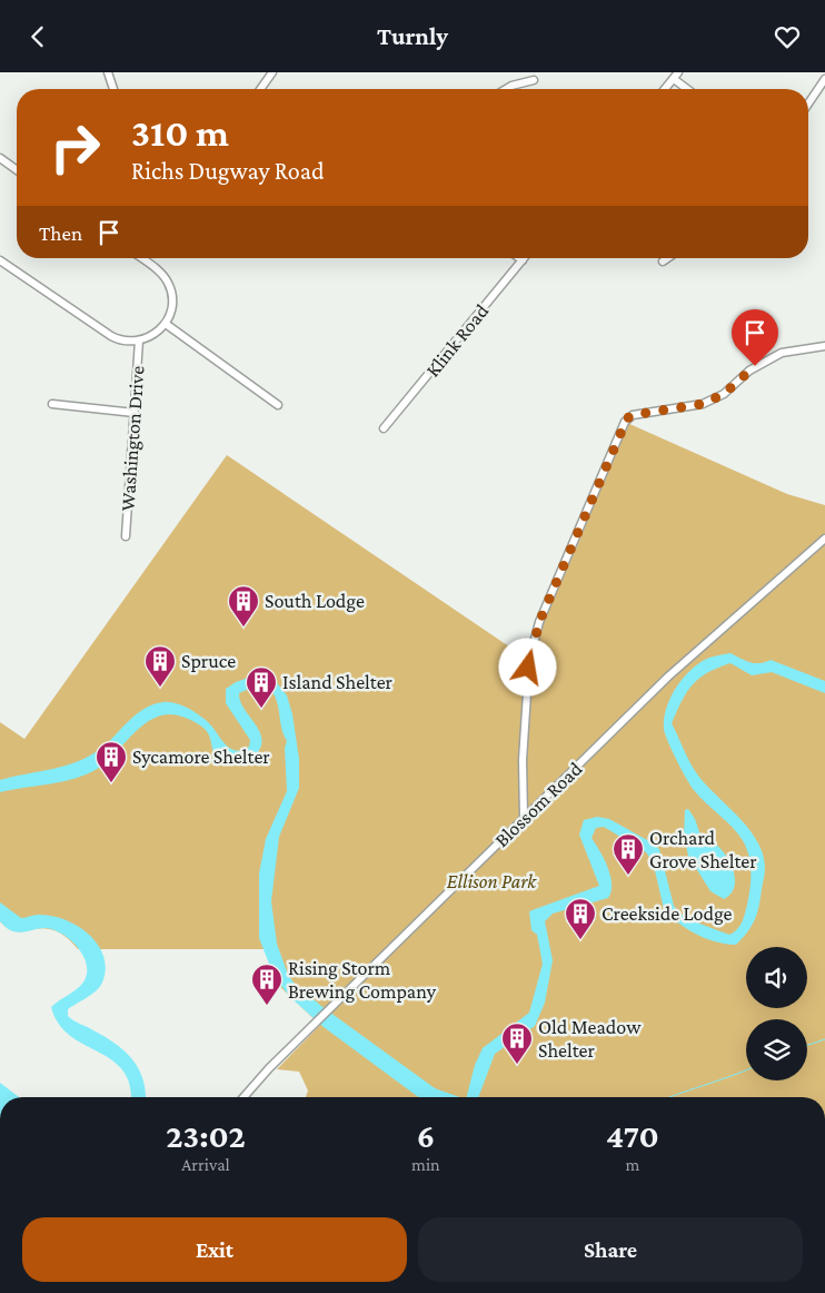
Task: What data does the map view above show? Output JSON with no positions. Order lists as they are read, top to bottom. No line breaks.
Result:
{"streets":{"street":["Klink Road","Washington Drive","Blossom Road"]},"parks":["Ellison Park"],"places":{"building":["South Lodge","Spruce","Island Shelter","Sycamore Shelter","Orchard Grove Shelter","Creekside Lodge","Rising Storm Brewing Company","Old Meadow Shelter"]},"page":{"header":"Turnly","turn":["310 m","Richs Dugway Road"],"then":"Then","eta":["23:02","Arrival","6","min","470","m"],"buttons":["Exit","Share"]}}
